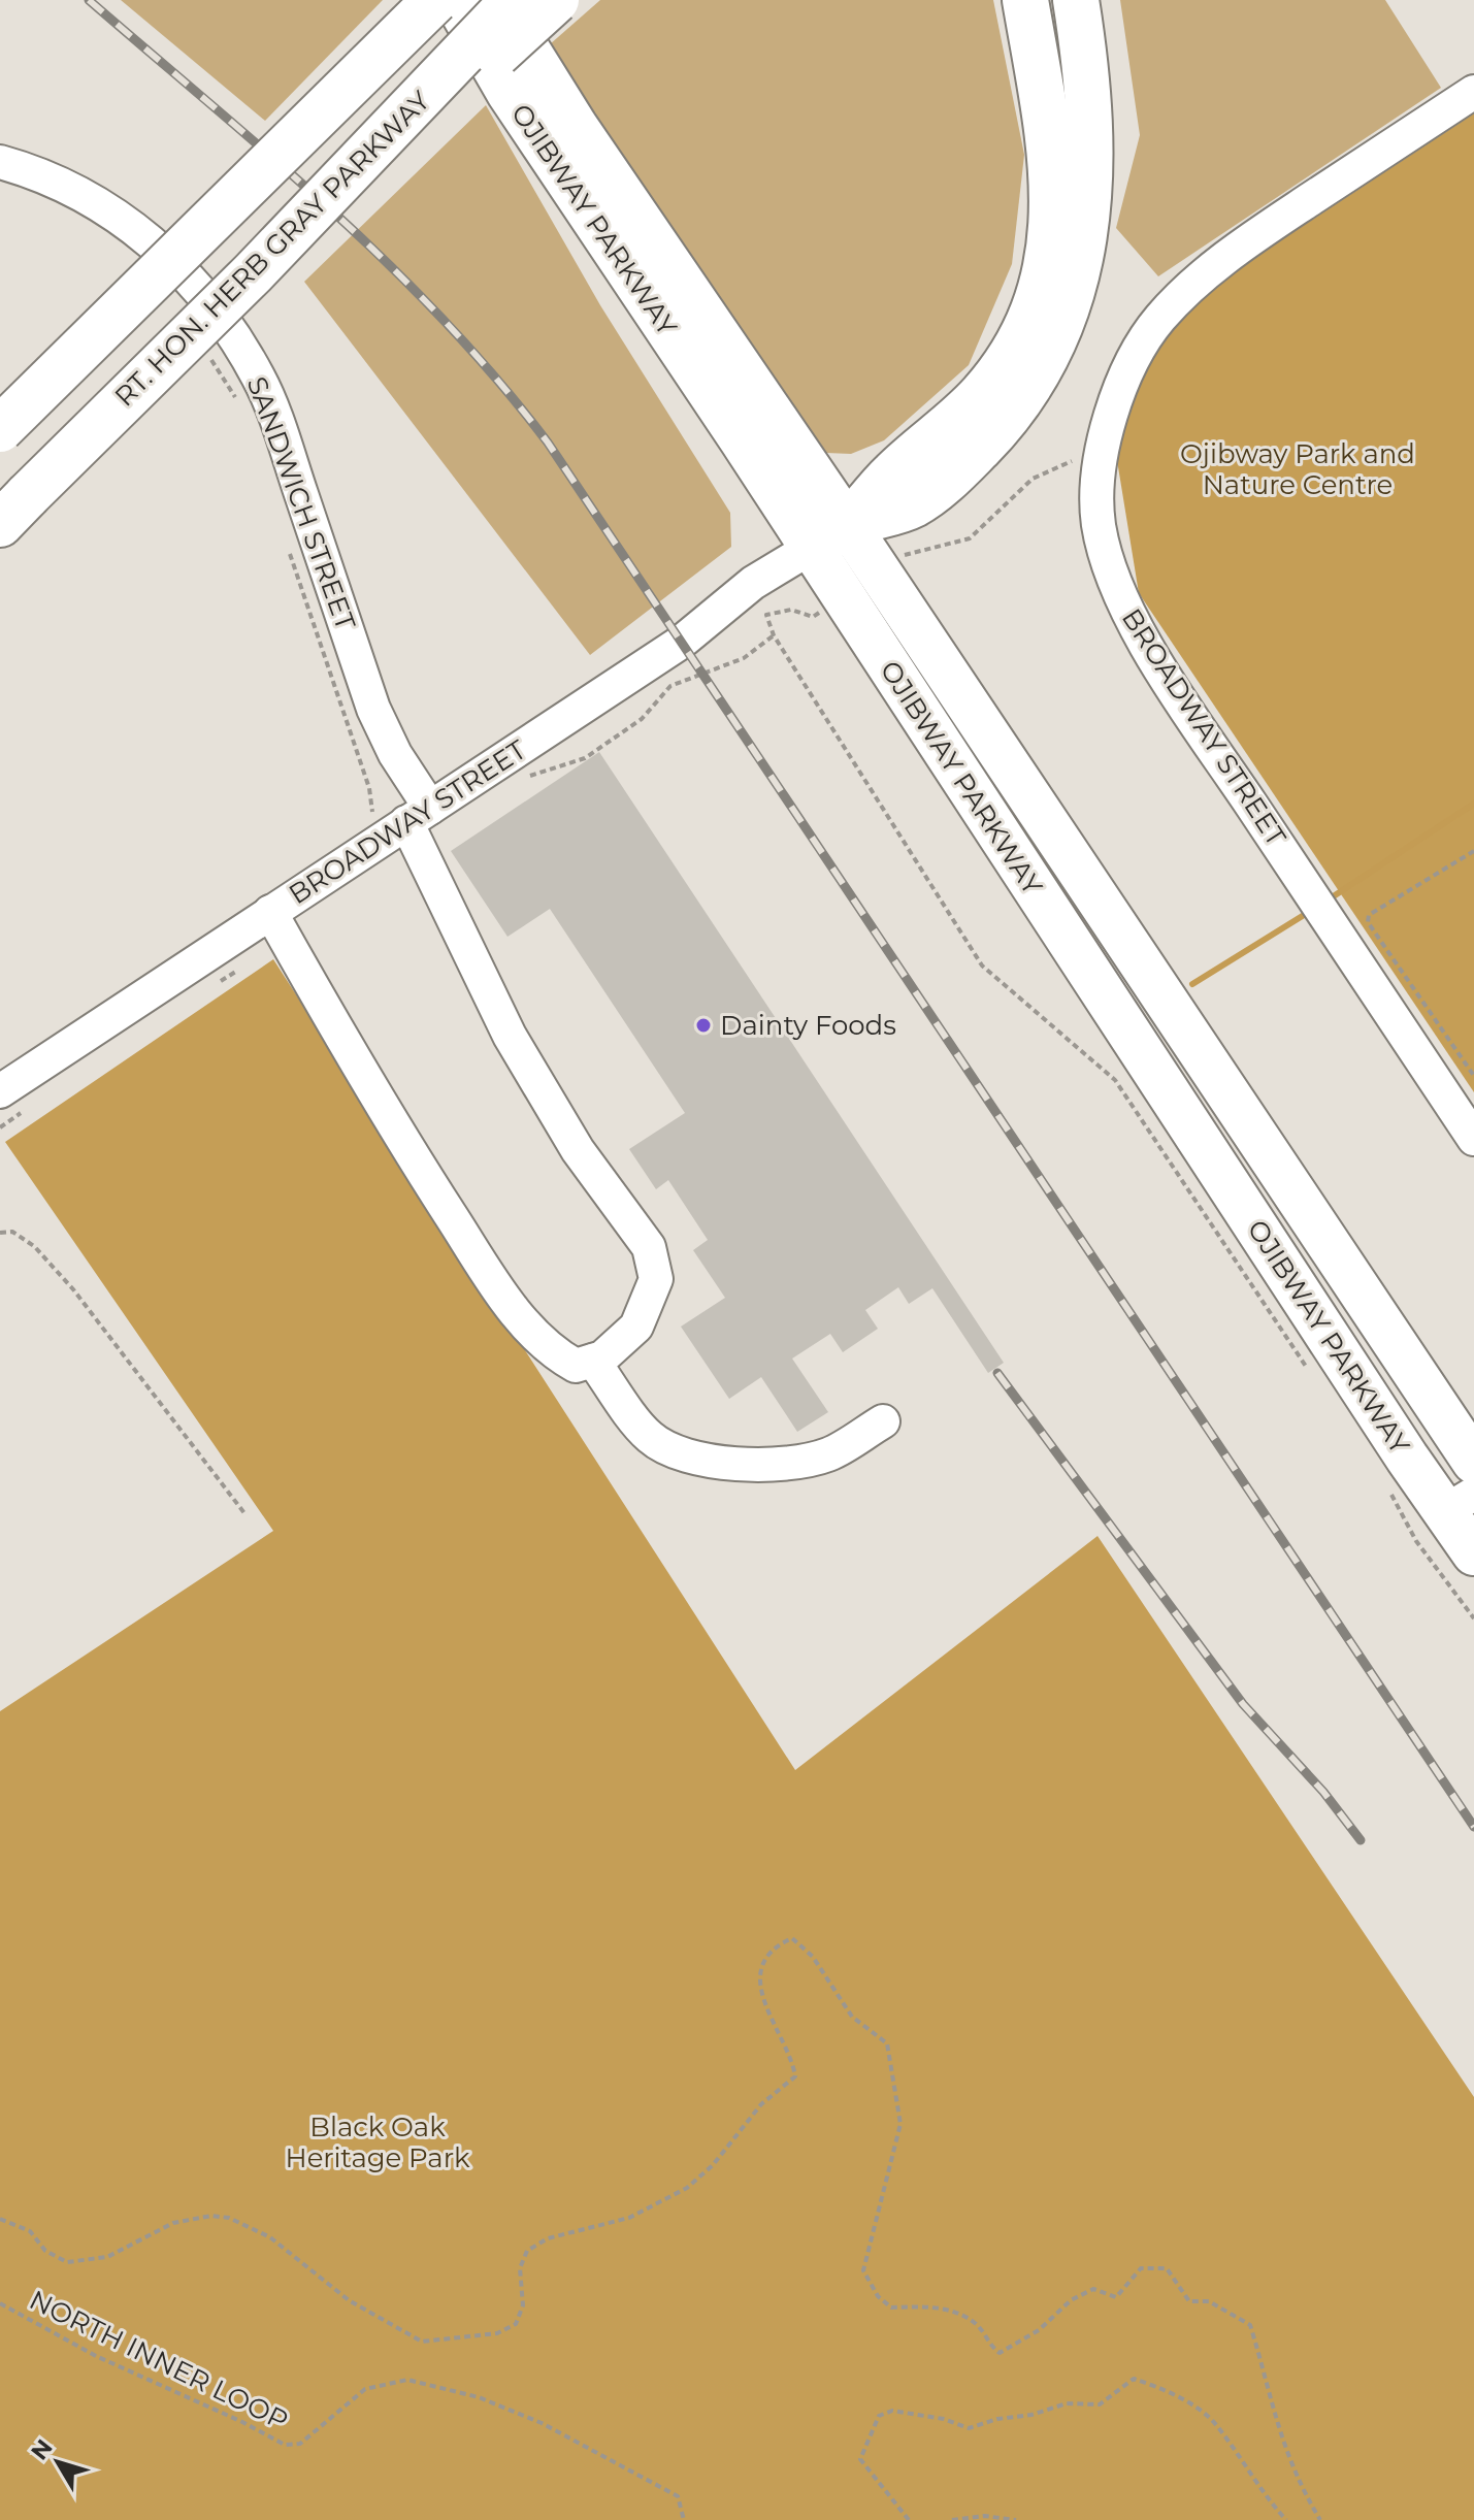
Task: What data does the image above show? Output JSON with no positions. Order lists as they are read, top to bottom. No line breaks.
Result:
{"streets":{"highway":["RT. HON. HERB GRAY PARKWAY"],"main road":["OJIBWAY PARKWAY"],"street":["SANDWICH STREET","BROADWAY STREET"],"path":["NORTH INNER LOOP"]},"crossings":[["OJIBWAY PARKWAY","BROADWAY STREET"],["SANDWICH STREET","BROADWAY STREET"]],"parks":["Ojibway Park and Nature Centre","Black Oak Heritage Park"],"places":["Dainty Foods"],"north":"top left"}
